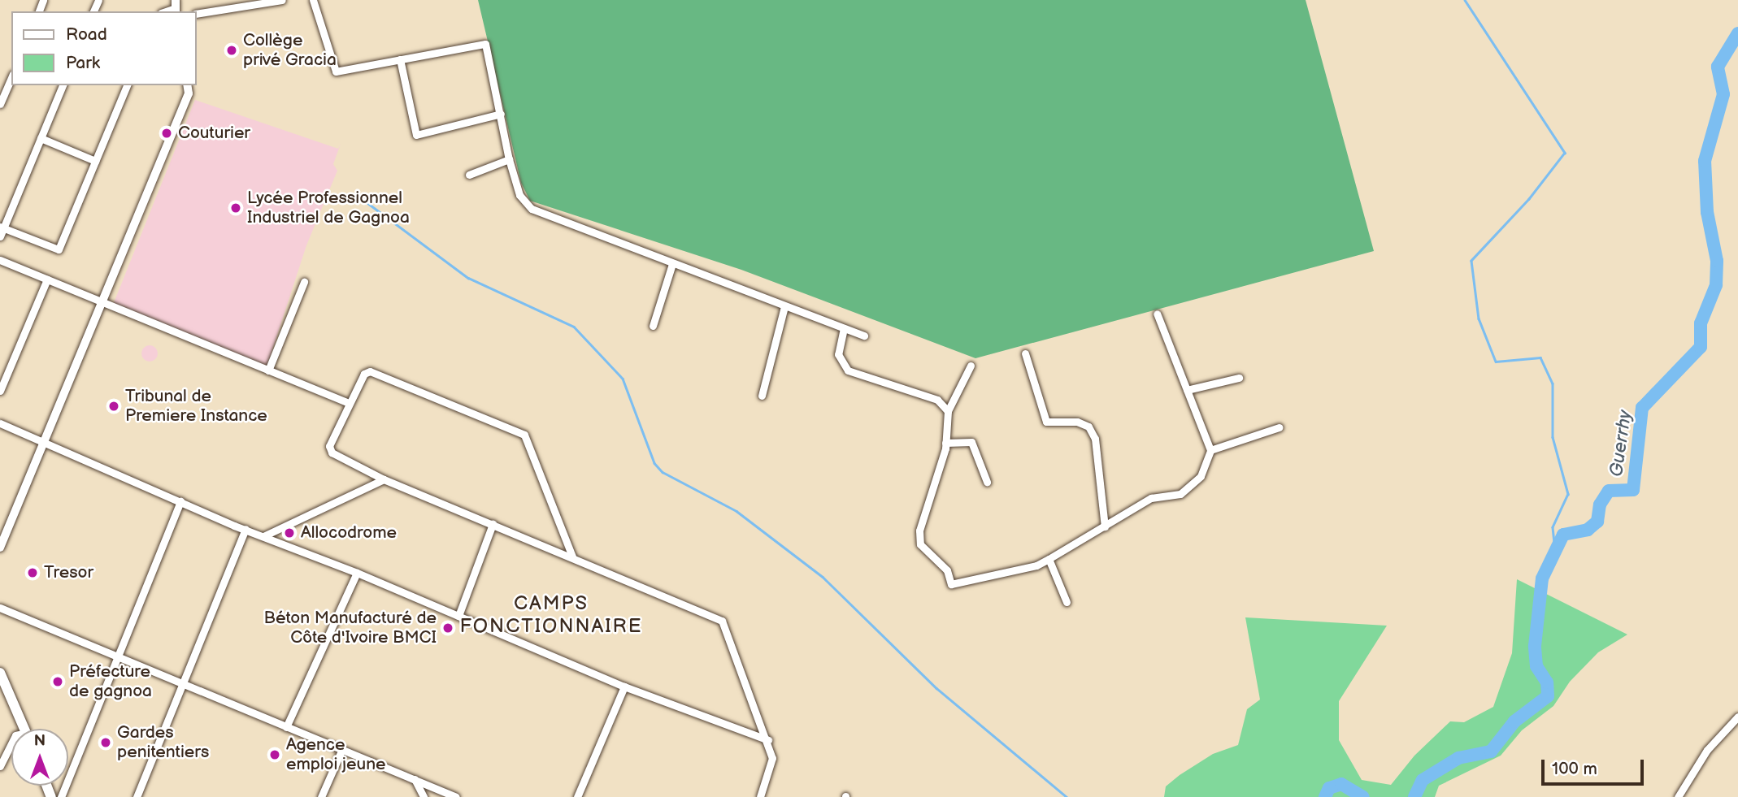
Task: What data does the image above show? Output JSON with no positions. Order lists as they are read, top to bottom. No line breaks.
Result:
{"districts":["CAMPS FONCTIONNAIRE"],"water":["Guerrhy"],"places":["Collège privé Gracia","Couturier","Lycée Professionnel Industriel de Gagnoa","Tribunal de Premiere Instance","Allocodrome","Tresor","Béton Manufacturé de Côte d'Ivoire BMCI","Préfecture de gagnoa","Gardes penitentiers","Agence emploi jeune"],"legend":["Road","Park"],"scale_bar":"100 m","north":"top"}
